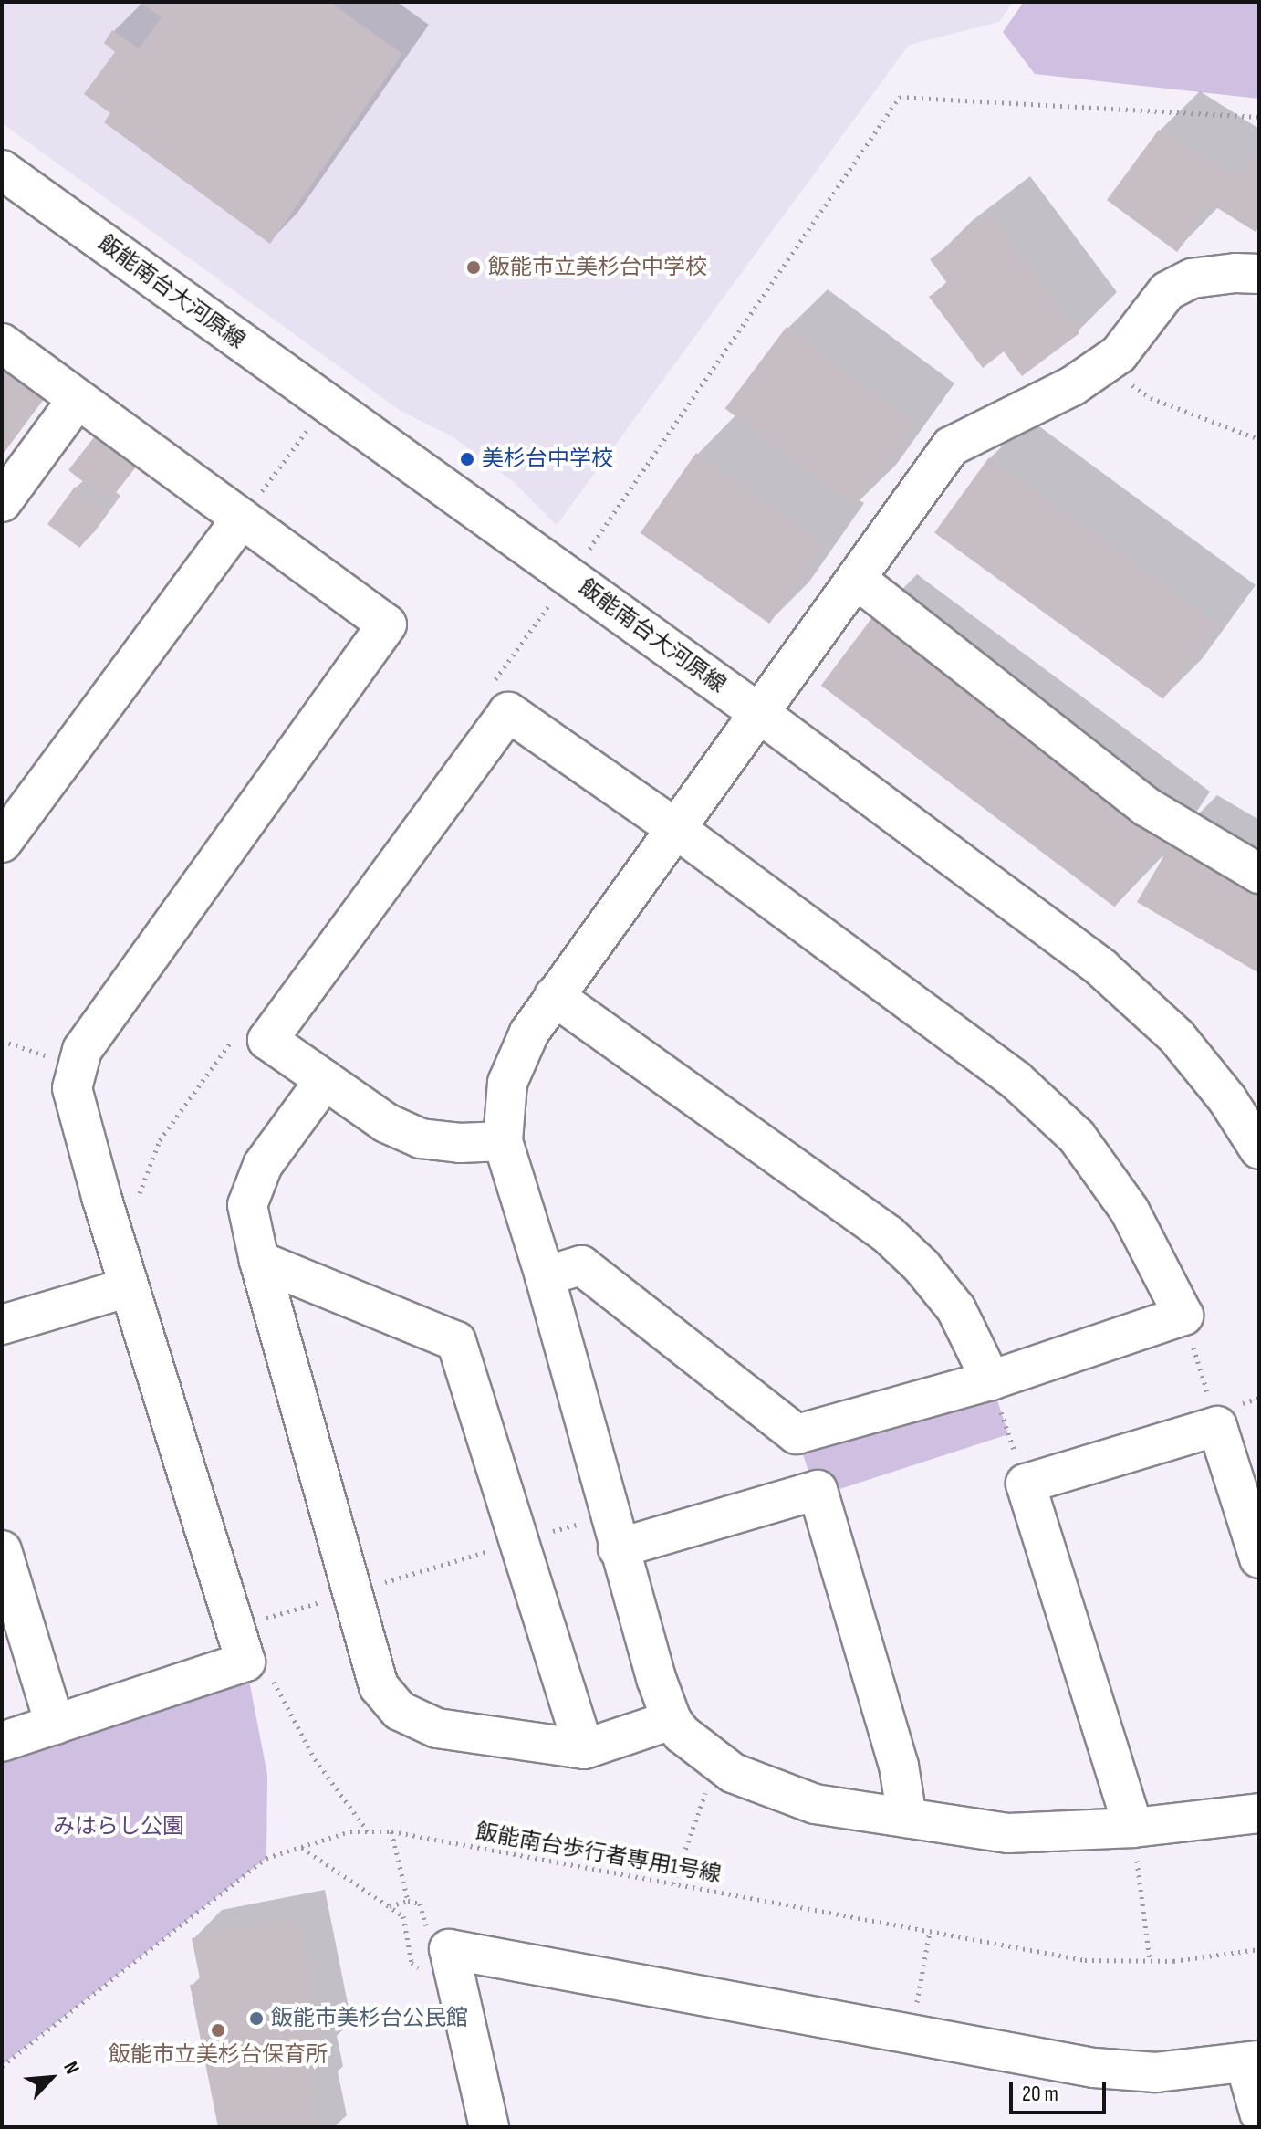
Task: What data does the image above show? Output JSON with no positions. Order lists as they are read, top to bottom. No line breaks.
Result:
{"streets":{"street":["飯能南台大河原線"],"path":["飯能南台歩行者専用1号線"]},"parks":["みはらし公園"],"places":["飯能市立美杉台中学校","美杉台中学校","飯能市美杉台公民館","飯能市立美杉台保育所"],"scale_bar":"20 m","north":"top right"}
